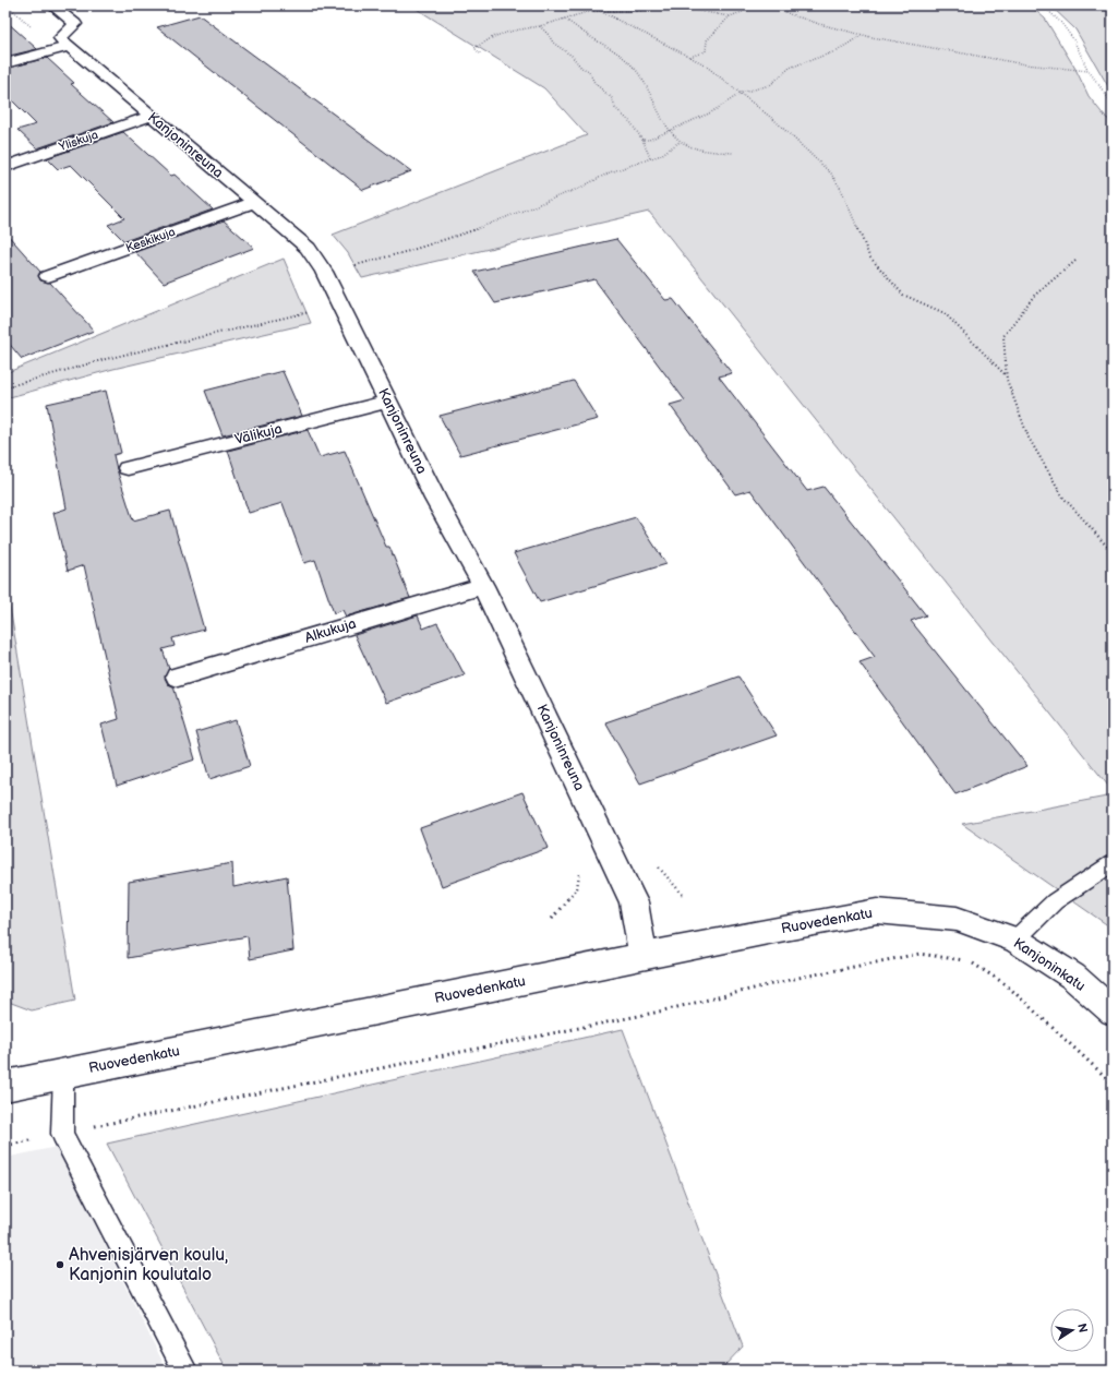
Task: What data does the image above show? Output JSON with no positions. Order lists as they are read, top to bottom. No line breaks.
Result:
{"streets":{"street":["Yliskuja","Kanjoninreuna","Keskikuja","Välikuja","Alkukuja","Ruovedenkatu","Kanjoninkatu"]},"crossings":[["Yliskuja","Kanjoninreuna"],["Kanjoninreuna","Keskikuja"],["Kanjoninreuna","Välikuja"],["Kanjoninreuna","Alkukuja"],["Kanjoninreuna","Ruovedenkatu"],["Ruovedenkatu","Kanjoninkatu"]],"places":["Ahvenisjärven koulu, Kanjonin koulutalo"],"north":"right"}
